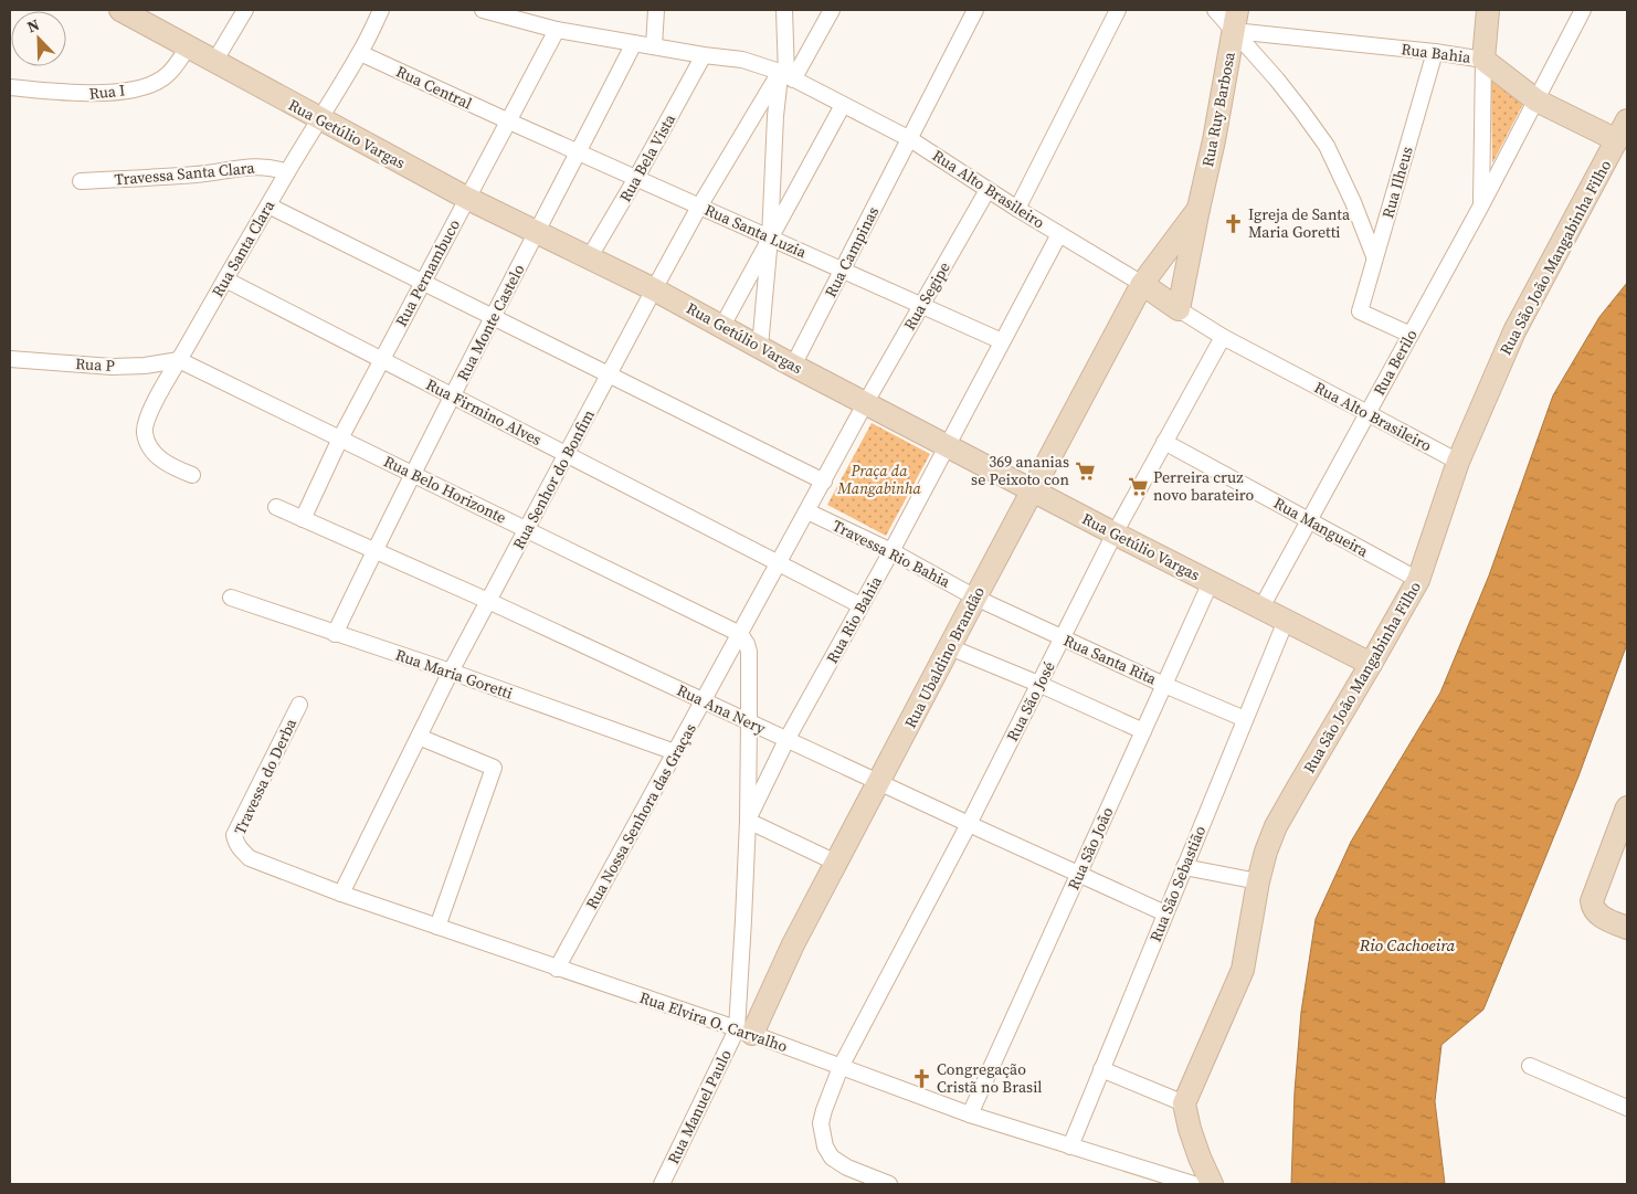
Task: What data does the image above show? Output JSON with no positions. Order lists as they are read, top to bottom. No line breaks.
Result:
{"streets":{"street":["Rua Bahia","Rua Central","Rua I","Rua Ruy Barbosa","Rua Getúlio Vargas","Rua Bela Vista","Travessa Santa Clara","Rua Ilheus","Rua Alto Brasileiro","Rua Santa Luzia","Rua Santa Clara","Rua Campinas","Rua São João Mangabinha Filho","Rua Pernambuco","Rua Segipe","Rua Monte Castelo","Rua Berilo","Rua P","Rua Firmino Alves","Rua Senhor do Bonfim","Rua Belo Horizonte","Rua Mangueira","Travessa Rio Bahia","Rua Rio Bahia","Rua Ubaldino Brandão","Rua Santa Rita","Rua Maria Goretti","Rua São José","Rua Ana Nery","Travessa do Derba","Rua Nossa Senhora das Graças","Rua São João","Rua São Sebastião","Rua Elvira O. Carvalho","Rua Manuel Paulo"]},"crossings":[["Rua Bahia","Rua Ruy Barbosa"],["Rua Bahia","Rua Ilheus"],["Rua Bahia","Rua São João Mangabinha Filho"],["Rua Bahia","Rua Berilo"],["Rua Central","Rua Santa Luzia"],["Rua Central","Rua Santa Clara"],["Rua Central","Rua Pernambuco"],["Rua I","Rua Getúlio Vargas"],["Rua Ruy Barbosa","Rua Alto Brasileiro"],["Rua Ruy Barbosa","Rua Ubaldino Brandão"],["Rua Getúlio Vargas","Rua Bela Vista"],["Rua Getúlio Vargas","Rua Santa Clara"],["Rua Getúlio Vargas","Rua Campinas"],["Rua Getúlio Vargas","Rua São João Mangabinha Filho"],["Rua Getúlio Vargas","Rua Pernambuco"],["Rua Getúlio Vargas","Rua Segipe"],["Rua Getúlio Vargas","Rua Monte Castelo"],["Rua Getúlio Vargas","Rua Berilo"],["Rua Getúlio Vargas","Rua Senhor do Bonfim"],["Rua Getúlio Vargas","Rua Rio Bahia"],["Rua Getúlio Vargas","Rua Ubaldino Brandão"],["Rua Getúlio Vargas","Rua São José"],["Rua Getúlio Vargas","Rua Nossa Senhora das Graças"],["Rua Getúlio Vargas","Rua São João"],["Rua Getúlio Vargas","Rua São Sebastião"],["Rua Bela Vista","Rua Alto Brasileiro"],["Rua Bela Vista","Rua Santa Luzia"],["Travessa Santa Clara","Rua Santa Clara"],["Rua Ilheus","Rua Berilo"],["Rua Alto Brasileiro","Rua Campinas"],["Rua Alto Brasileiro","Rua São João Mangabinha Filho"],["Rua Alto Brasileiro","Rua Pernambuco"],["Rua Alto Brasileiro","Rua Segipe"],["Rua Alto Brasileiro","Rua Monte Castelo"],["Rua Alto Brasileiro","Rua Berilo"],["Rua Alto Brasileiro","Rua Senhor do Bonfim"],["Rua Alto Brasileiro","Rua Rio Bahia"],["Rua Alto Brasileiro","Rua Ubaldino Brandão"],["Rua Alto Brasileiro","Rua São José"],["Rua Santa Luzia","Rua Campinas"],["Rua Santa Luzia","Rua Pernambuco"],["Rua Santa Luzia","Rua Segipe"],["Rua Santa Luzia","Rua Monte Castelo"],["Rua Santa Luzia","Rua Senhor do Bonfim"],["Rua Santa Luzia","Rua Rio Bahia"],["Rua Santa Clara","Rua P"],["Rua Santa Clara","Rua Firmino Alves"],["Rua Santa Clara","Rua Belo Horizonte"],["Rua São João Mangabinha Filho","Rua Mangueira"],["Rua Pernambuco","Rua Firmino Alves"],["Rua Pernambuco","Rua Belo Horizonte"],["Rua Pernambuco","Rua Ana Nery"],["Rua Segipe","Rua Nossa Senhora das Graças"],["Rua Monte Castelo","Rua Firmino Alves"],["Rua Monte Castelo","Rua Belo Horizonte"],["Rua Monte Castelo","Rua Maria Goretti"],["Rua Monte Castelo","Rua Ana Nery"],["Rua Berilo","Rua Mangueira"],["Rua P","Rua Belo Horizonte"],["Rua Firmino Alves","Rua Senhor do Bonfim"],["Rua Firmino Alves","Rua Rio Bahia"],["Rua Firmino Alves","Rua Nossa Senhora das Graças"],["Rua Senhor do Bonfim","Rua Belo Horizonte"],["Rua Senhor do Bonfim","Rua Maria Goretti"],["Rua Senhor do Bonfim","Rua Ana Nery"],["Rua Senhor do Bonfim","Rua Elvira O. Carvalho"],["Rua Belo Horizonte","Rua Nossa Senhora das Graças"],["Rua Mangueira","Rua São José"],["Travessa Rio Bahia","Rua Rio Bahia"],["Travessa Rio Bahia","Rua Ubaldino Brandão"],["Travessa Rio Bahia","Rua Santa Rita"],["Travessa Rio Bahia","Rua Nossa Senhora das Graças"],["Rua Rio Bahia","Rua Ubaldino Brandão"],["Rua Rio Bahia","Rua Ana Nery"],["Rua Rio Bahia","Rua Elvira O. Carvalho"],["Rua Rio Bahia","Rua Manuel Paulo"],["Rua Ubaldino Brandão","Rua Santa Rita"],["Rua Ubaldino Brandão","Rua Ana Nery"],["Rua Ubaldino Brandão","Rua Elvira O. Carvalho"],["Rua Ubaldino Brandão","Rua Manuel Paulo"],["Rua Santa Rita","Rua São José"],["Rua Santa Rita","Rua São João"],["Rua Santa Rita","Rua São Sebastião"],["Rua Maria Goretti","Rua Nossa Senhora das Graças"],["Rua São José","Rua Ana Nery"],["Rua São José","Rua Elvira O. Carvalho"],["Rua Ana Nery","Rua Nossa Senhora das Graças"],["Rua Ana Nery","Rua São João"],["Rua Ana Nery","Rua São Sebastião"],["Travessa do Derba","Rua Elvira O. Carvalho"],["Rua Nossa Senhora das Graças","Rua Elvira O. Carvalho"],["Rua São João","Rua Elvira O. Carvalho"],["Rua São Sebastião","Rua Elvira O. Carvalho"],["Rua Elvira O. Carvalho","Rua Manuel Paulo"]],"water":["Rio Cachoeira"],"parks":["Praça da Mangabinha"],"places":{"church":["Igreja de Santa Maria Goretti","Congregação Cristã no Brasil"],"supermarket":["369 ananias se Peixoto con","Perreira cruz novo barateiro"]},"north":"top left"}
